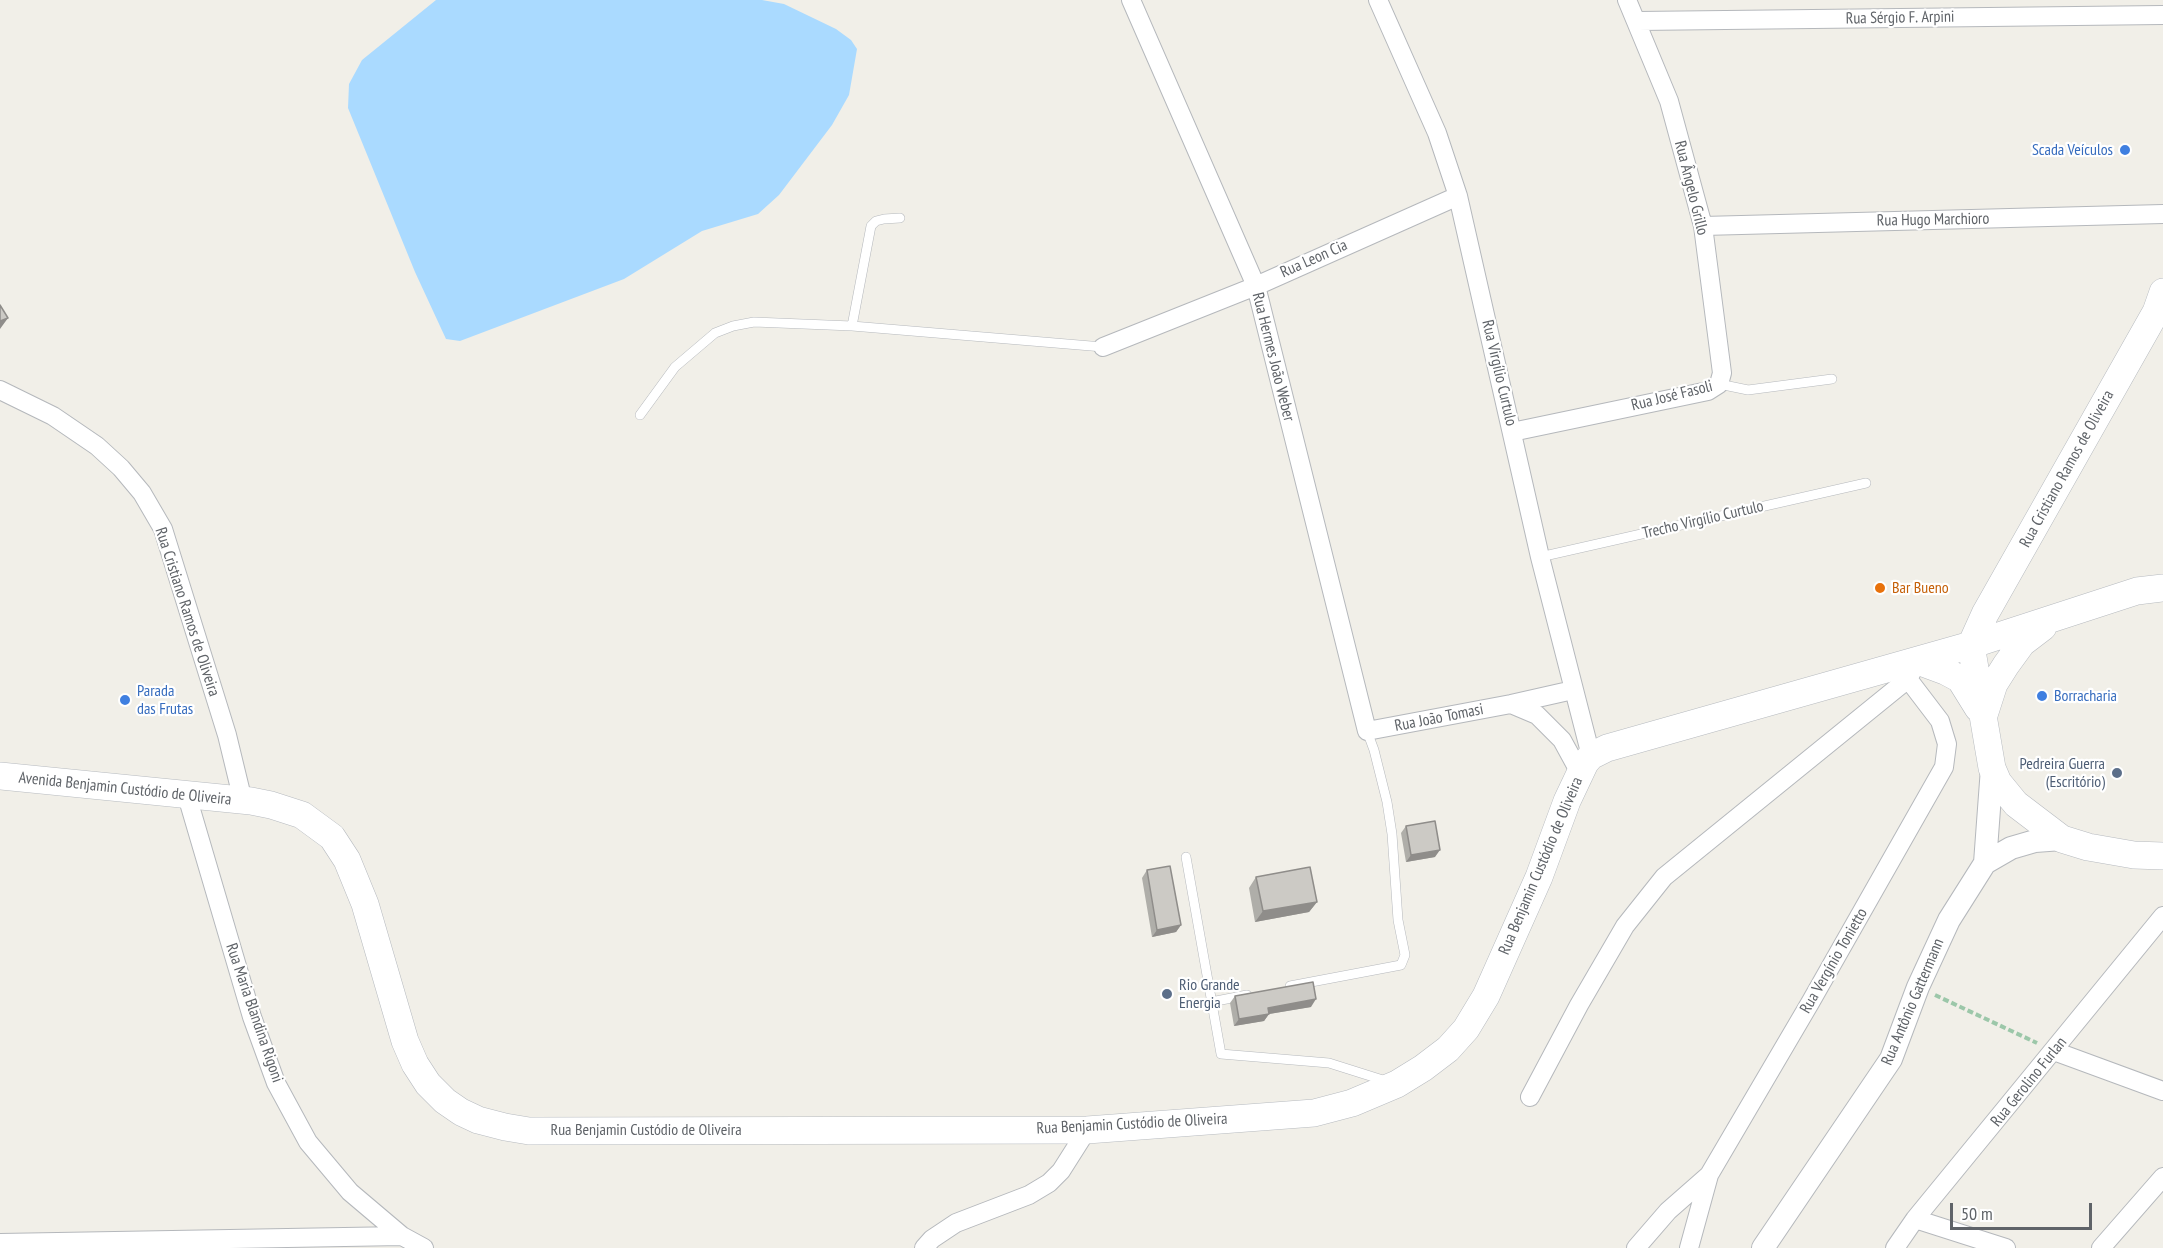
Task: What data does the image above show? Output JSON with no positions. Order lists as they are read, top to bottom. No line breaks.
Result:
{"streets":{"main road":["Rua Cristiano Ramos de Oliveira","Avenida Benjamin Custódio de Oliveira","Rua Benjamin Custódio de Oliveira"],"street":["Rua Sérgio F. Arpini","Rua Ângelo Grillo","Rua Hugo Marchioro","Rua Leon Cia","Rua Hermes João Weber","Rua Virgílio Curtulo","Rua José Fasoli","Rua João Tomasi","Rua Vergínio Tonietto","Rua Antônio Gattermann","Rua Maria Blandina Rigoni","Rua Gerolino Furlan"],"lane":["Trecho Virgílio Curtulo"]},"crossings":[["Rua Sérgio F. Arpini","Rua Ângelo Grillo"],["Rua Ângelo Grillo","Rua Hugo Marchioro"],["Rua Ângelo Grillo","Rua José Fasoli"],["Rua Leon Cia","Rua Hermes João Weber"],["Rua Leon Cia","Rua Virgílio Curtulo"],["Rua Hermes João Weber","Rua João Tomasi"],["Rua Virgílio Curtulo","Rua José Fasoli"],["Rua Virgílio Curtulo","Trecho Virgílio Curtulo"],["Rua Virgílio Curtulo","Rua João Tomasi"],["Rua Virgílio Curtulo","Rua Benjamin Custódio de Oliveira"],["Rua Cristiano Ramos de Oliveira","Avenida Benjamin Custódio de Oliveira"],["Rua Cristiano Ramos de Oliveira","Rua Benjamin Custódio de Oliveira"],["Avenida Benjamin Custódio de Oliveira","Rua Benjamin Custódio de Oliveira"],["Avenida Benjamin Custódio de Oliveira","Rua Maria Blandina Rigoni"]],"places":["Scada Veículos","Bar Bueno","Borracharia","Parada das Frutas","Pedreira Guerra (Escritório)","Rio Grande Energia"],"scale_bar":"50 m"}
